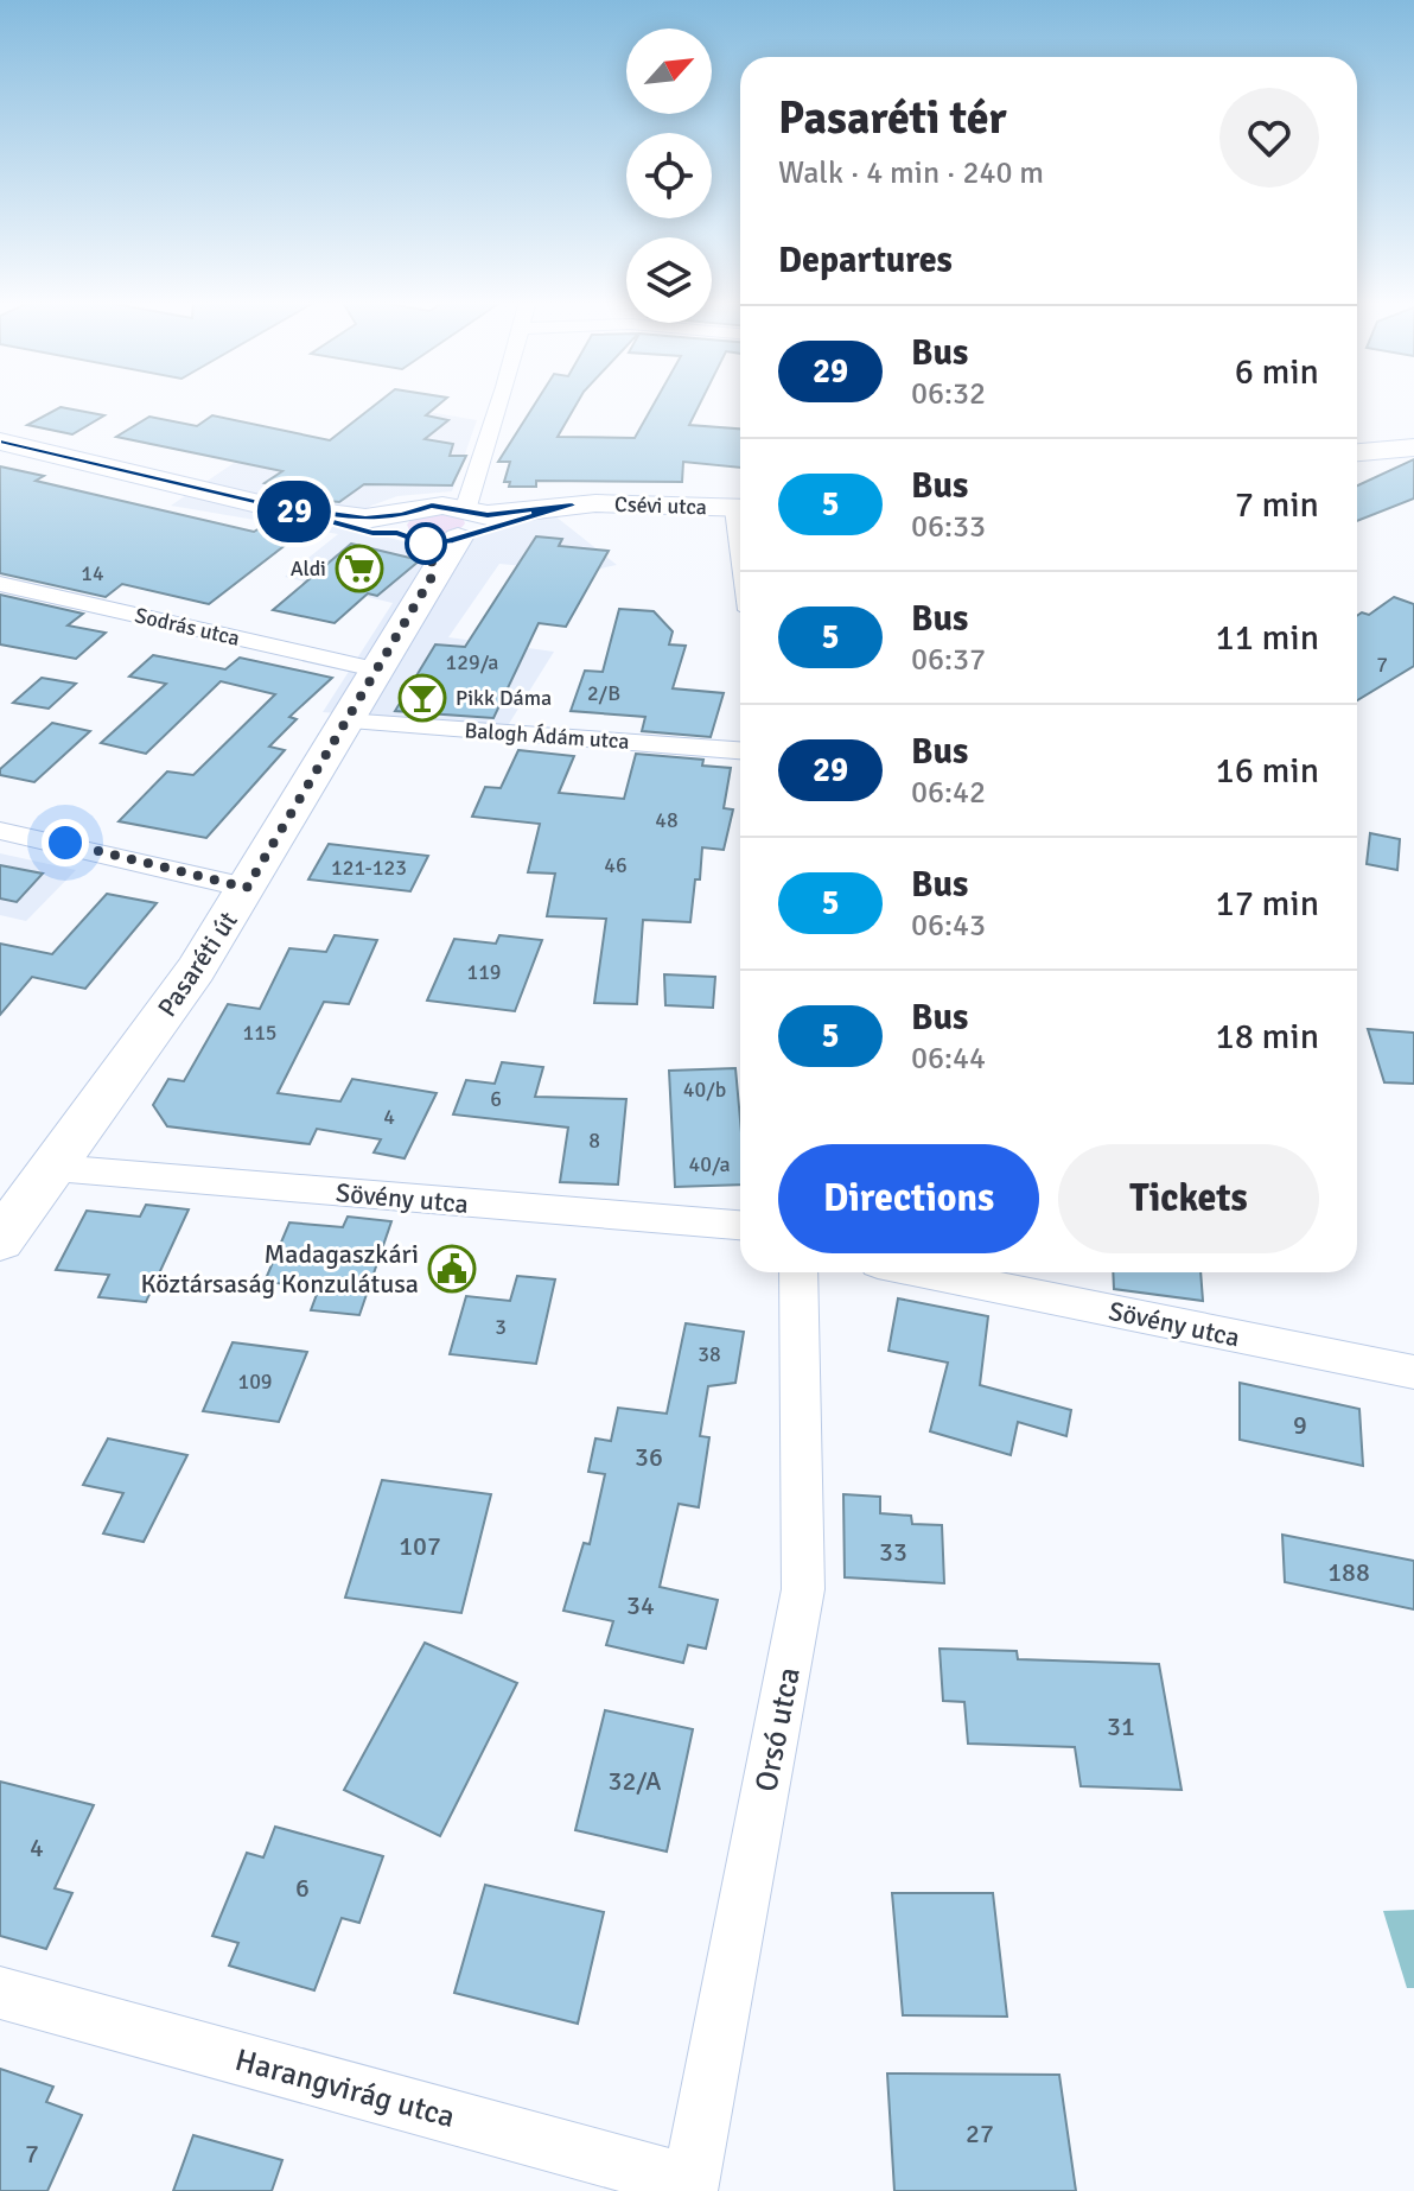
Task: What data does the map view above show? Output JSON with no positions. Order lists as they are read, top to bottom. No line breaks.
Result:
{"streets":{"street":["Csévi utca","Sodrás utca","Balogh Ádám utca","Pasaréti út","Sövény utca","Orsó utca","Harangvirág utca"]},"crossings":[["Csévi utca","Pasaréti út"],["Sodrás utca","Pasaréti út"],["Balogh Ádám utca","Pasaréti út"],["Pasaréti út","Sövény utca"],["Orsó utca","Harangvirág utca"]],"places":{"supermarket":["Aldi"],"bar":["Pikk Dáma"],"public building":["Madagaszkári Köztársaság Konzulátusa"]},"lines":["bus line 29"],"house_numbers":["14","129/a","7","2/B","48","46","121-123","119","115","40/b","6","4","8","40/a","3","38","109","9","36","107","33","188","34","31","32/A","4","6","27","7"],"north":"top right","page":{"on_map":"29","heading":[["Pasaréti tér","Walk · 4 min · 240 m"],"Departures"],"list":[{"mark":"29","name":"Bus","note":"06:32","value":"6 min"},{"mark":"5","name":"Bus","note":"06:33","value":"7 min"},{"mark":"5","name":"Bus","note":"06:37","value":"11 min"},{"mark":"29","name":"Bus","note":"06:42","value":"16 min"},{"mark":"5","name":"Bus","note":"06:43","value":"17 min"},{"mark":"5","name":"Bus","note":"06:44","value":"18 min"}],"buttons":["Directions","Tickets"]}}
